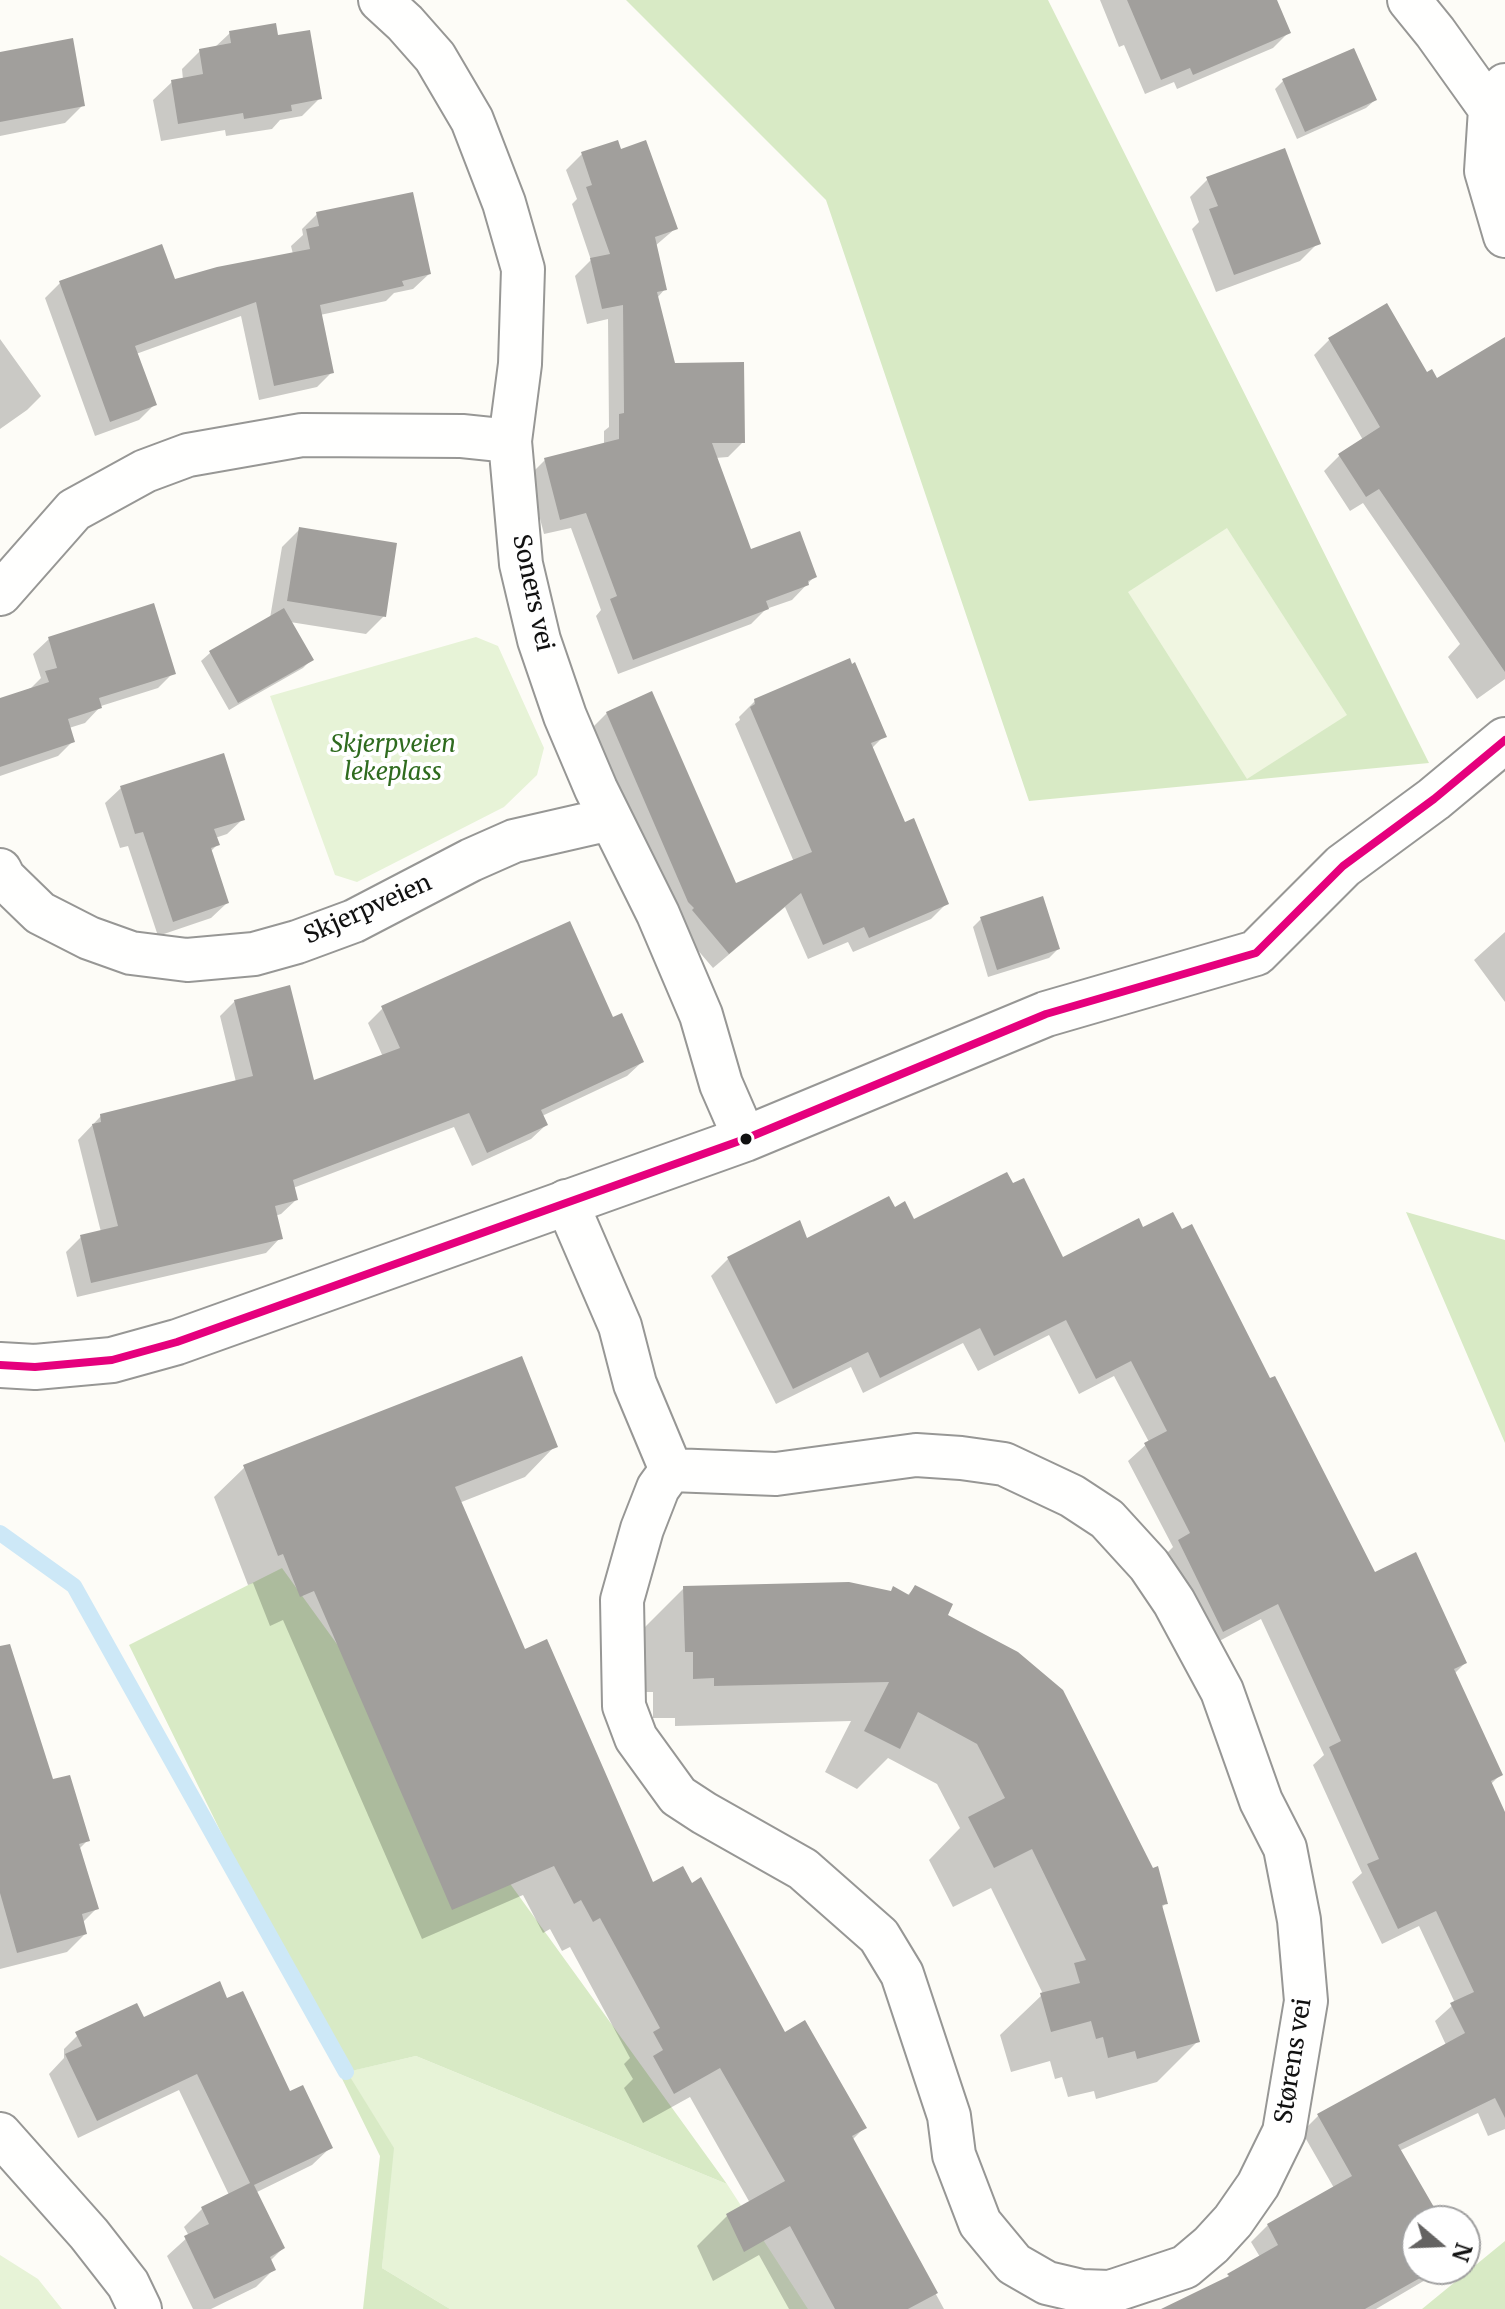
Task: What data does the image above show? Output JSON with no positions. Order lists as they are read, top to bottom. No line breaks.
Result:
{"streets":{"street":["Soners vei","Skjerpveien","Størens vei"]},"crossings":[["Soners vei","Skjerpveien"]],"parks":["Skjerpveien lekeplass"],"north":"right"}
